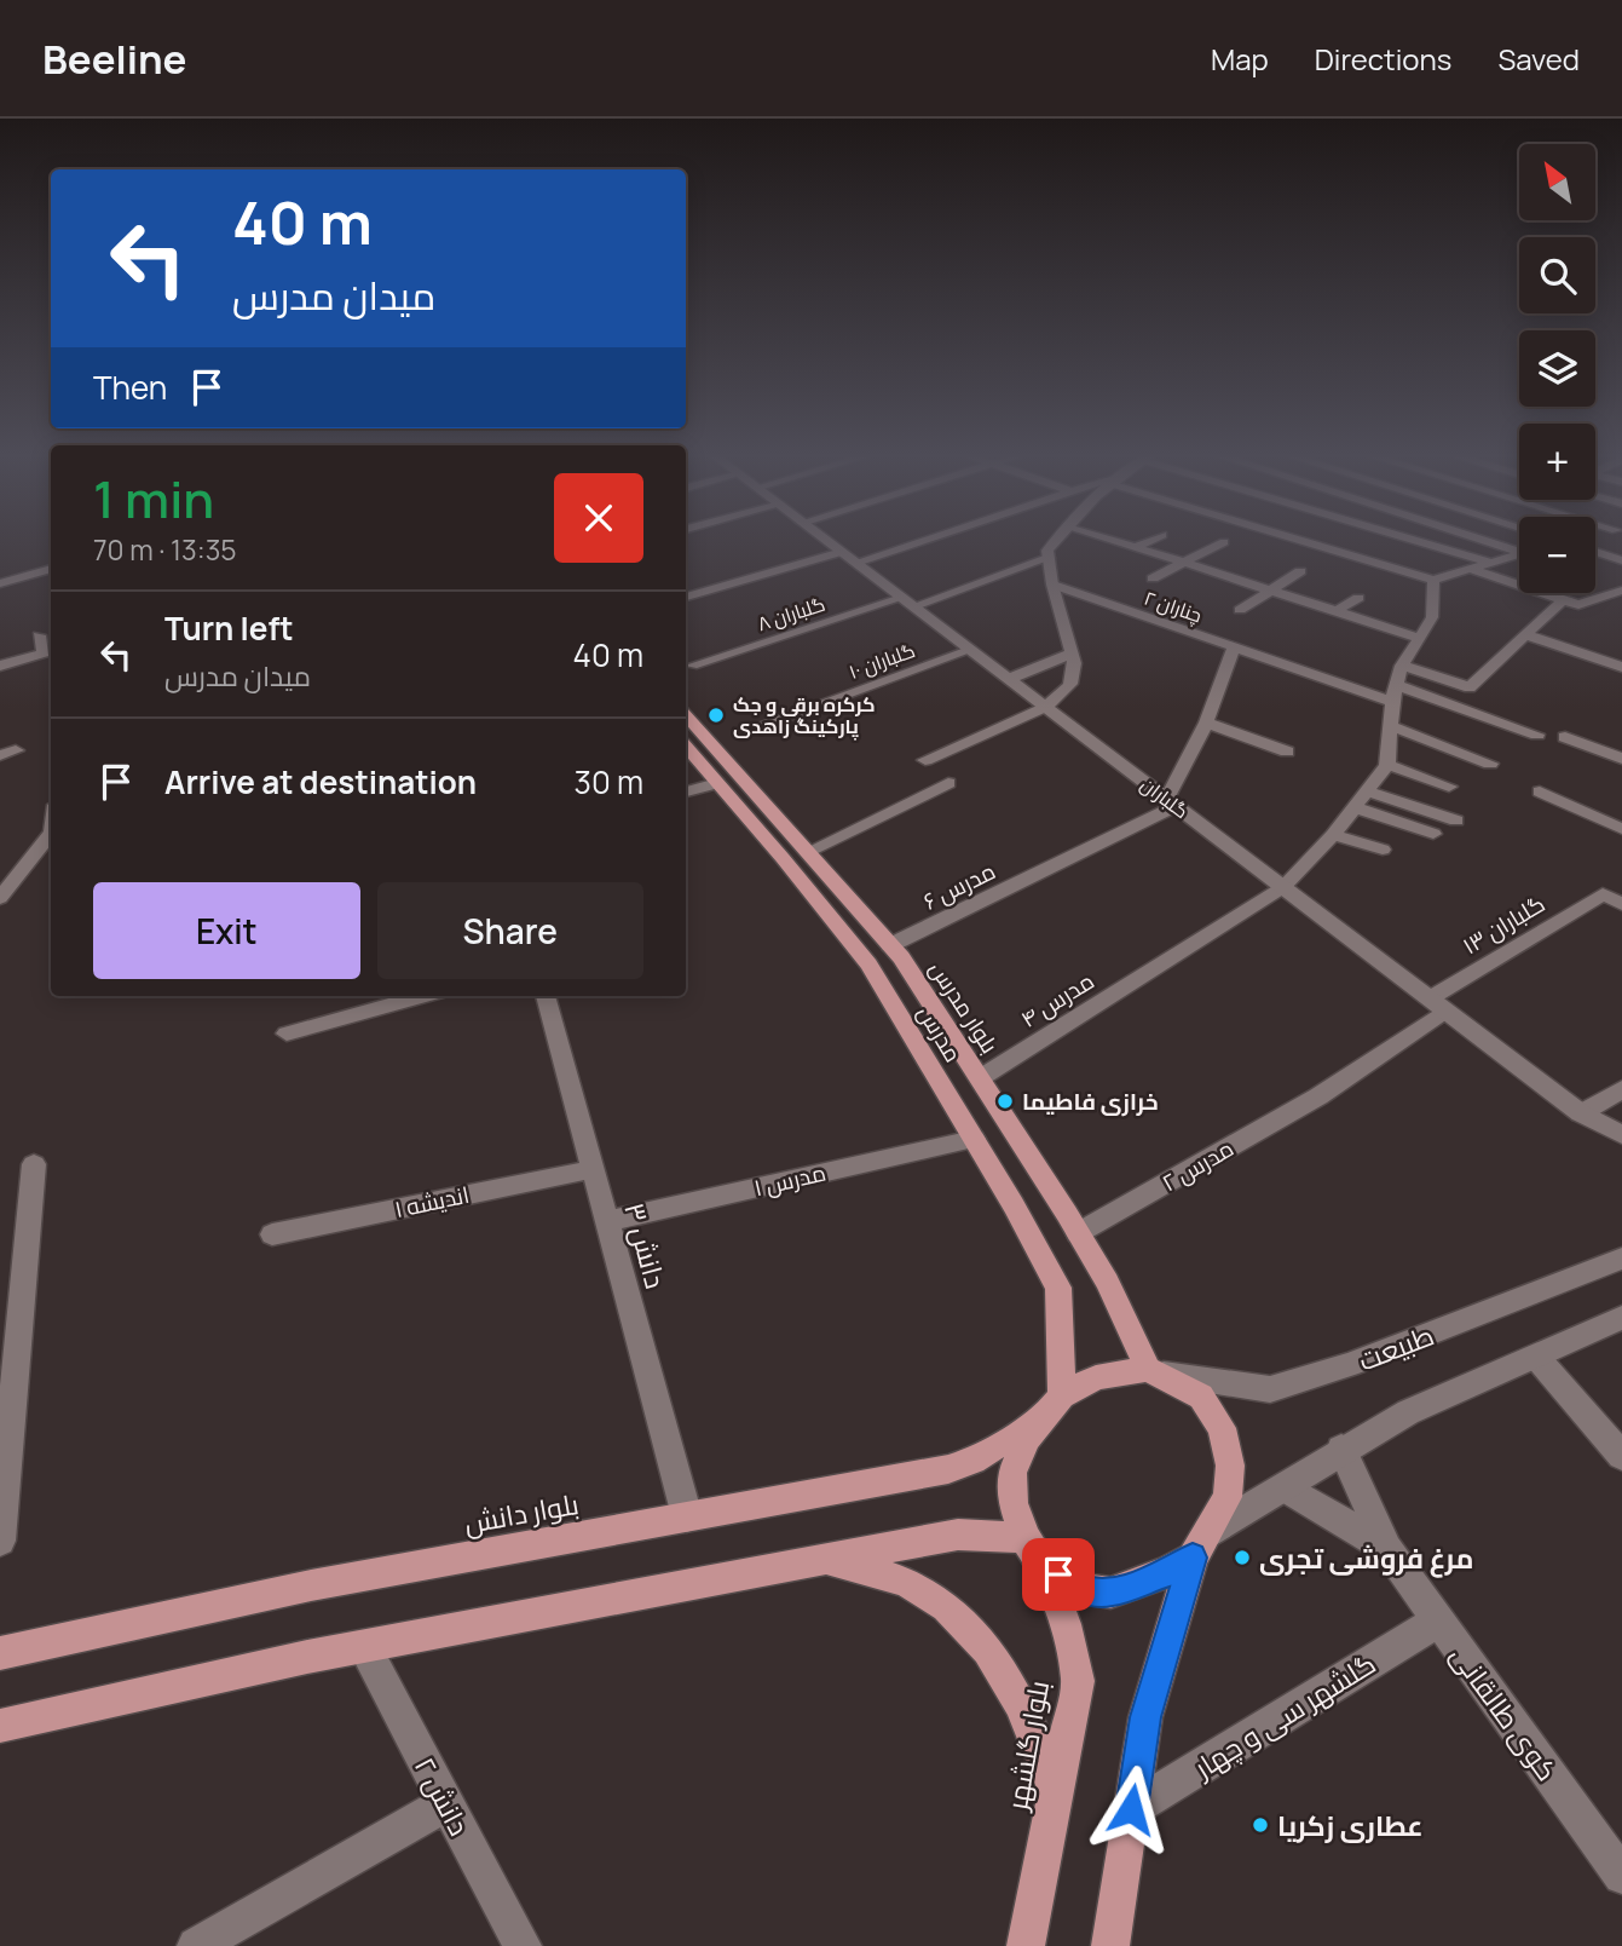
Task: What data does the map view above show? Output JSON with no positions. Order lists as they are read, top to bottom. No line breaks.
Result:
{"streets":{"main road":["بلوار مدرس","مدرس","بلوار دانش","بلوار گلشهر"],"street":["۲ چناران","گلباران ۸","گلباران ۱۰","گلباران","مدرس ۶","۱۳ گلباران","مدرس ۴","مدرس ۲","مدرس ۱","اندیشه ۱","دانش ۳","طبیعت","کوی طالقانی","گلشهر سی و چهار","۲ دانش"]},"crossings":[["گلباران ۸","گلباران"],["گلباران ۱۰","گلباران"],["گلباران","مدرس ۶"],["گلباران","۱۳ گلباران"],["گلباران","مدرس ۴"],["مدرس ۶","بلوار مدرس"],["۱۳ گلباران","مدرس ۲"],["مدرس ۴","بلوار مدرس"],["بلوار مدرس","مدرس"],["بلوار مدرس","مدرس ۲"],["بلوار مدرس","طبیعت"],["بلوار مدرس","بلوار دانش"],["بلوار مدرس","بلوار گلشهر"],["مدرس","مدرس ۱"],["مدرس","طبیعت"],["مدرس","بلوار دانش"],["مدرس","بلوار گلشهر"],["مدرس ۱","دانش ۳"],["اندیشه ۱","دانش ۳"],["دانش ۳","بلوار دانش"],["طبیعت","بلوار دانش"],["طبیعت","بلوار گلشهر"],["بلوار دانش","بلوار گلشهر"],["کوی طالقانی","گلشهر سی و چهار"]],"places":["کرکره برقی و جک پارکینگ زاهدی","خرازی فاطیما","مرغ فروشی تجری","عطاری زکریا"],"north":"top left","page":{"header":"Beeline","nav":["Map","Directions","Saved"],"map_buttons":["+","−"],"turn":["40 m","میدان مدرس"],"then":"Then","heading":["1 min","70 m · 13:35"],"list":[{"name":"Turn left","note":"میدان مدرس","value":"40 m"},{"name":"Arrive at destination","value":"30 m"}],"buttons":["Exit","Share"]}}
